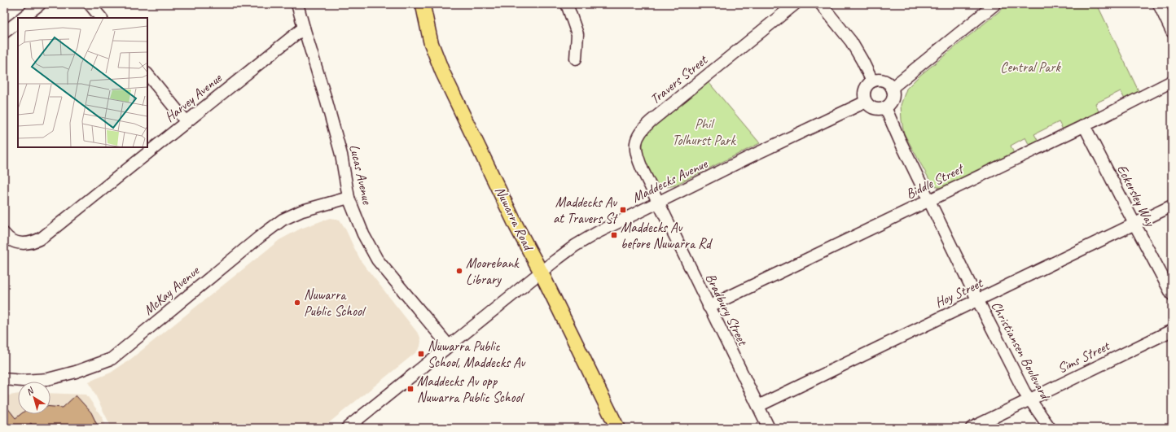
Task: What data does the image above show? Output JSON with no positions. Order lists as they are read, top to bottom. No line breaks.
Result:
{"streets":{"main road":["Nuwarra Road"],"street":["Travers Street","Harvey Avenue","Lucas Avenue","Maddecks Avenue","Biddle Street","Eckersley Way","McKay Avenue","Hoy Street","Bradbury Street","Christiansen Boulevard","Sims Street"]},"crossings":[["Travers Street","Maddecks Avenue"],["Travers Street","Bradbury Street"],["Harvey Avenue","Lucas Avenue"],["Lucas Avenue","Maddecks Avenue"],["Lucas Avenue","McKay Avenue"],["Maddecks Avenue","Nuwarra Road"],["Maddecks Avenue","Bradbury Street"],["Maddecks Avenue","Christiansen Boulevard"],["Biddle Street","Eckersley Way"],["Biddle Street","Bradbury Street"],["Biddle Street","Christiansen Boulevard"],["Eckersley Way","Hoy Street"],["Hoy Street","Bradbury Street"],["Hoy Street","Christiansen Boulevard"],["Christiansen Boulevard","Sims Street"]],"parks":["Central Park","Phil Tolhurst Park"],"places":{"transit":["Maddecks Av at Travers St","Maddecks Av before Nuwarra Rd","Nuwarra Public School, Maddecks Av","Maddecks Av opp Nuwarra Public School"],"other":["Moorebank Library","Nuwarra Public School"]},"north":"top left"}
